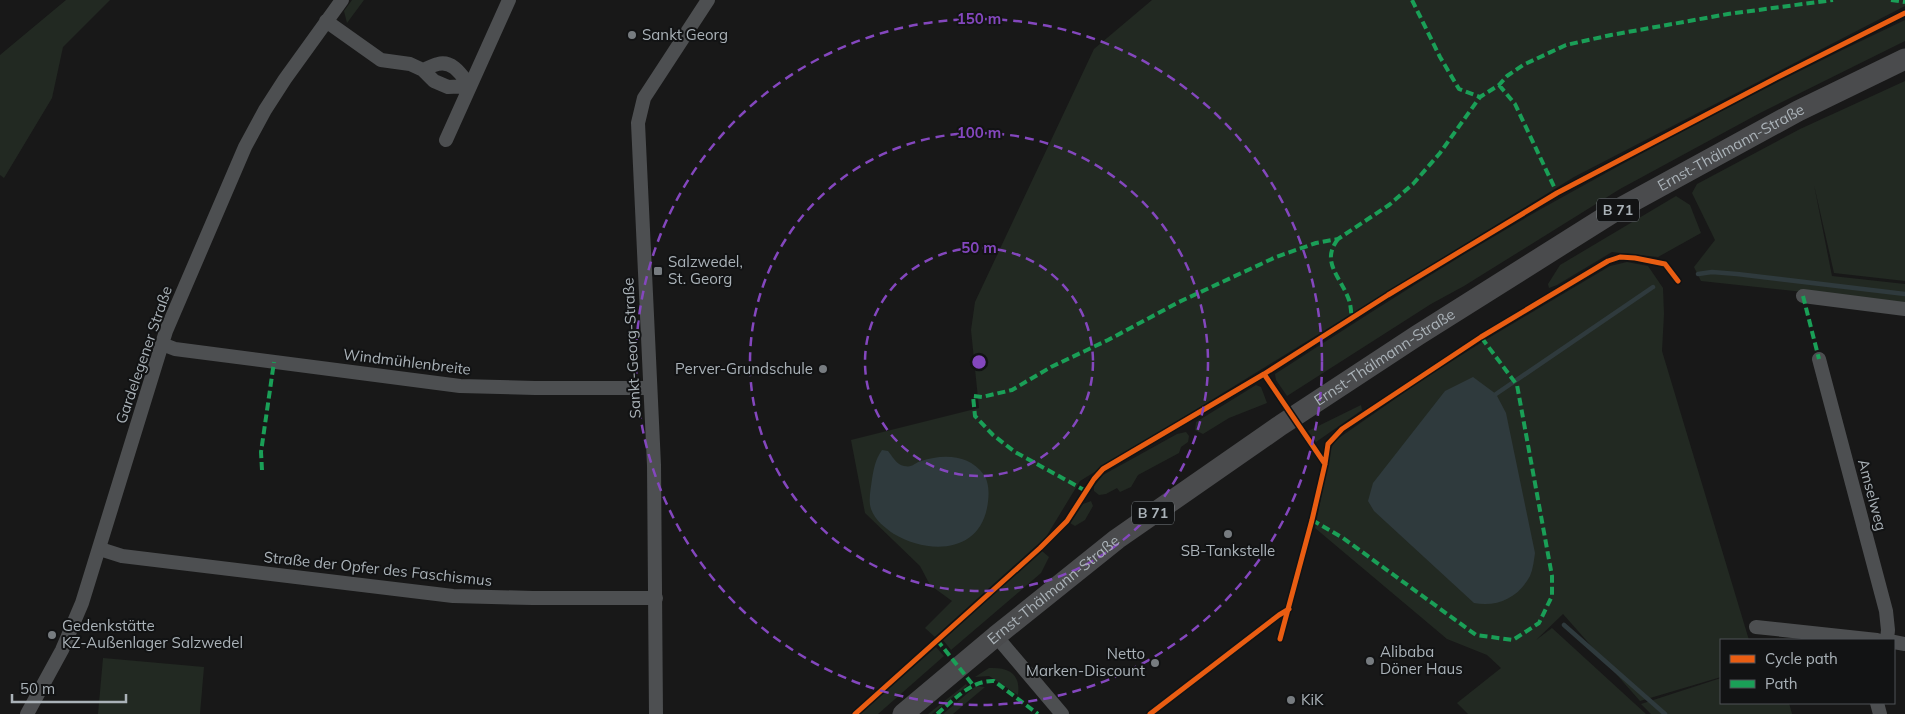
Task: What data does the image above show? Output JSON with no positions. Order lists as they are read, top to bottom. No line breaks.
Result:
{"streets":{"main road":["Ernst-Thälmann-Straße","B 71"],"street":["Sankt-Georg-Straße","Gardelegener Straße","Windmühlenbreite","Amselweg","Straße der Opfer des Faschismus"]},"crossings":[["Sankt-Georg-Straße","Windmühlenbreite"],["Sankt-Georg-Straße","Straße der Opfer des Faschismus"],["Gardelegener Straße","Windmühlenbreite"],["Gardelegener Straße","Straße der Opfer des Faschismus"]],"places":{"other":["Sankt Georg","Perver-Grundschule","SB-Tankstelle","Gedenkstätte KZ-Außenlager Salzwedel","Alibaba Döner Haus","Netto Marken-Discount","KiK"],"transit":["Salzwedel, St. Georg"]},"legend":["Cycle path","Path"],"scale_bar":"50 m","rings":["150 m","100 m","50 m"]}
